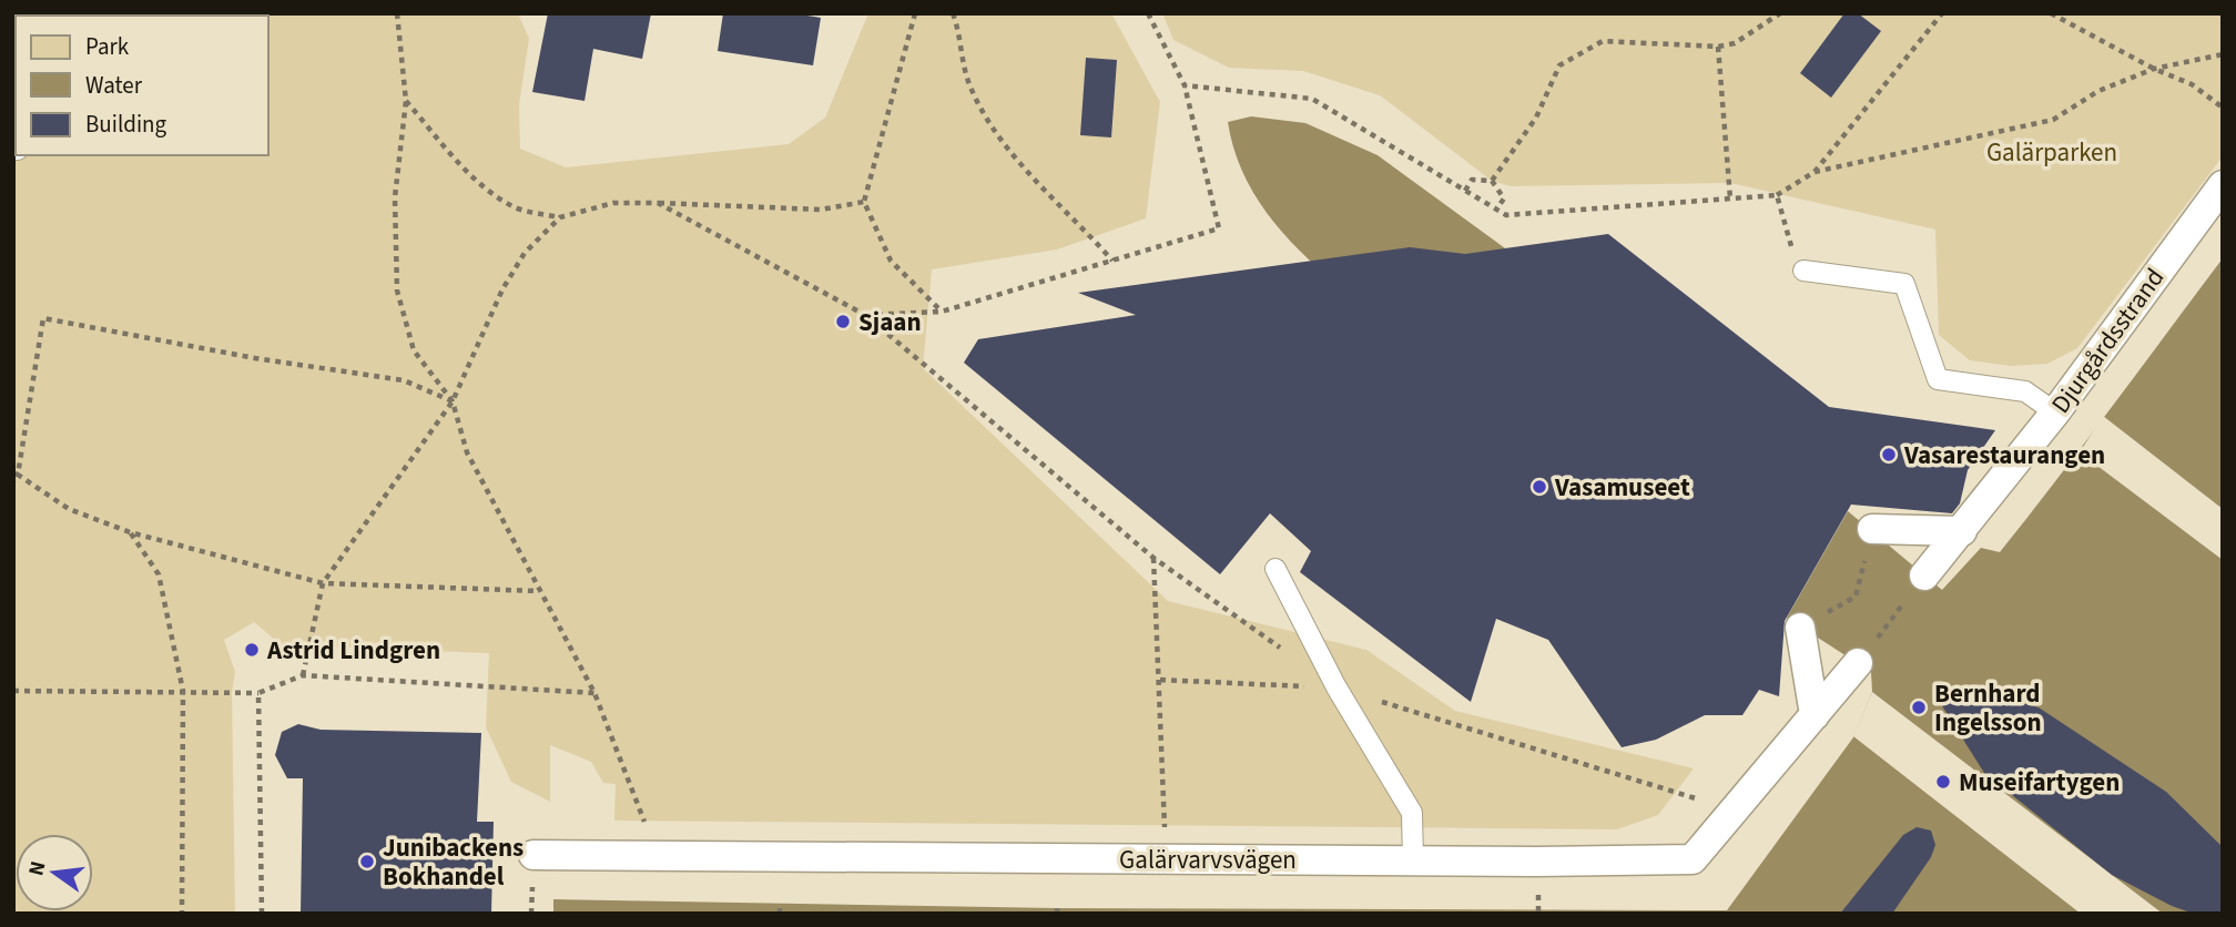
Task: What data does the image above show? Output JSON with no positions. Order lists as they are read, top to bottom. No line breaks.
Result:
{"streets":{"street":["Djurgårdsstrand","Galärvarvsvägen"]},"parks":["Galärparken"],"places":["Sjaan","Vasarestaurangen","Vasamuseet","Astrid Lindgren","Bernhard Ingelsson","Museifartygen","Junibackens Bokhandel"],"legend":["Park","Water","Building"],"north":"left"}
